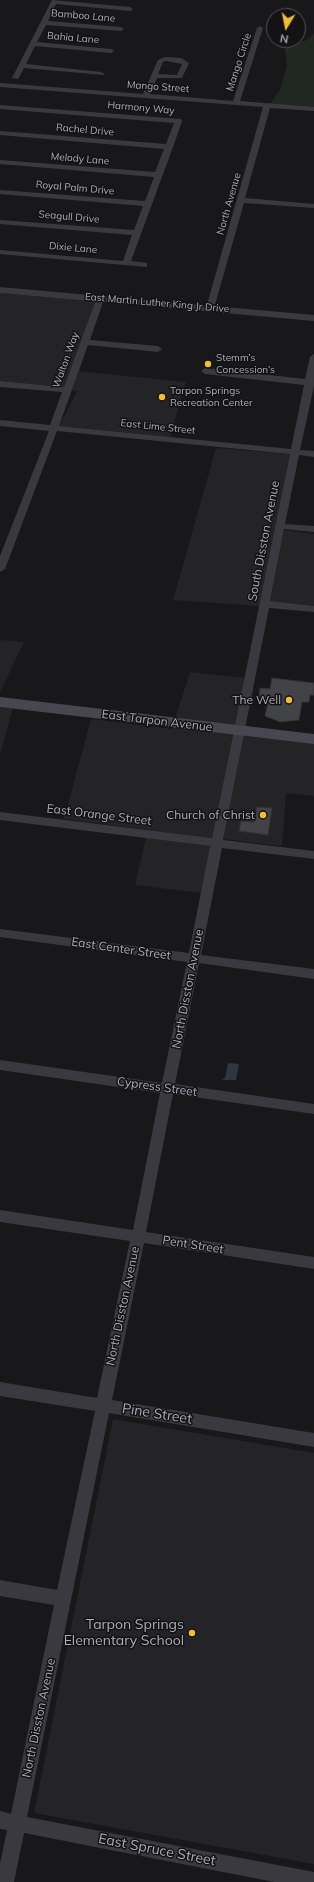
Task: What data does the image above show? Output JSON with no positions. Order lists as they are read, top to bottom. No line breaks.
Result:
{"streets":{"main road":["East Tarpon Avenue"],"street":["Bamboo Lane","Bahia Lane","Mango Circle","Mango Street","Harmony Way","Rachel Drive","Melody Lane","Royal Palm Drive","North Avenue","Seagull Drive","Dixie Lane","East Martin Luther King Jr Drive","Walton Way","East Lime Street","South Disston Avenue","East Orange Street","East Center Street","North Disston Avenue","Cypress Street","Pent Street","Pine Street","East Spruce Street"]},"crossings":[["Mango Circle","Mango Street"],["Mango Street","North Avenue"],["Harmony Way","Rachel Drive"],["Harmony Way","Melody Lane"],["Harmony Way","Royal Palm Drive"],["Harmony Way","Seagull Drive"],["Harmony Way","Dixie Lane"],["North Avenue","East Martin Luther King Jr Drive"],["East Martin Luther King Jr Drive","Walton Way"],["Walton Way","East Lime Street"],["East Lime Street","South Disston Avenue"],["South Disston Avenue","East Tarpon Avenue"],["South Disston Avenue","North Disston Avenue"],["East Tarpon Avenue","North Disston Avenue"],["East Orange Street","North Disston Avenue"],["East Center Street","North Disston Avenue"],["North Disston Avenue","Cypress Street"],["North Disston Avenue","Pent Street"],["North Disston Avenue","Pine Street"],["North Disston Avenue","East Spruce Street"]],"places":["Stemm’s Concession’s","Tarpon Springs Recreation Center","The Well","Church of Christ","Tarpon Springs Elementary School"],"north":"bottom"}
